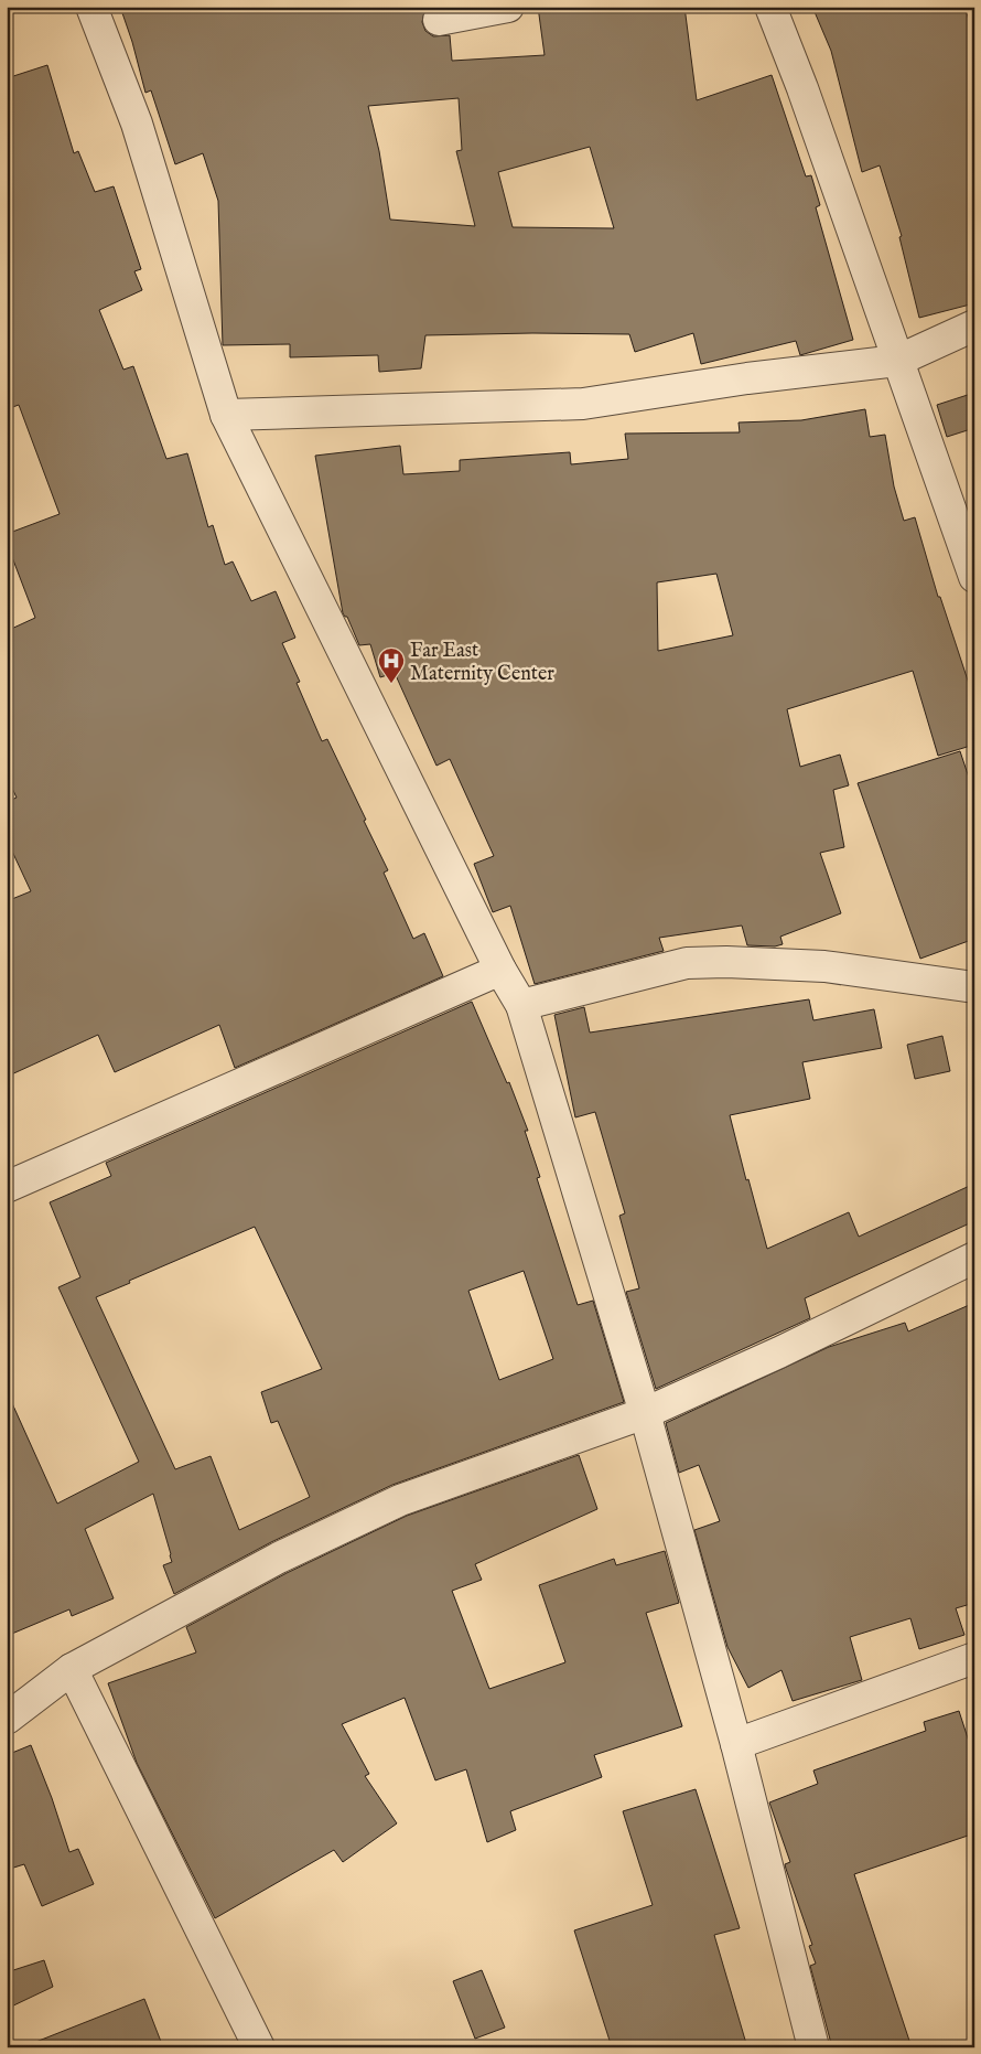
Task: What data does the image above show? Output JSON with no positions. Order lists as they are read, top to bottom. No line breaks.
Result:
{"places":{"hospital":["Far East Maternity Center"]}}
